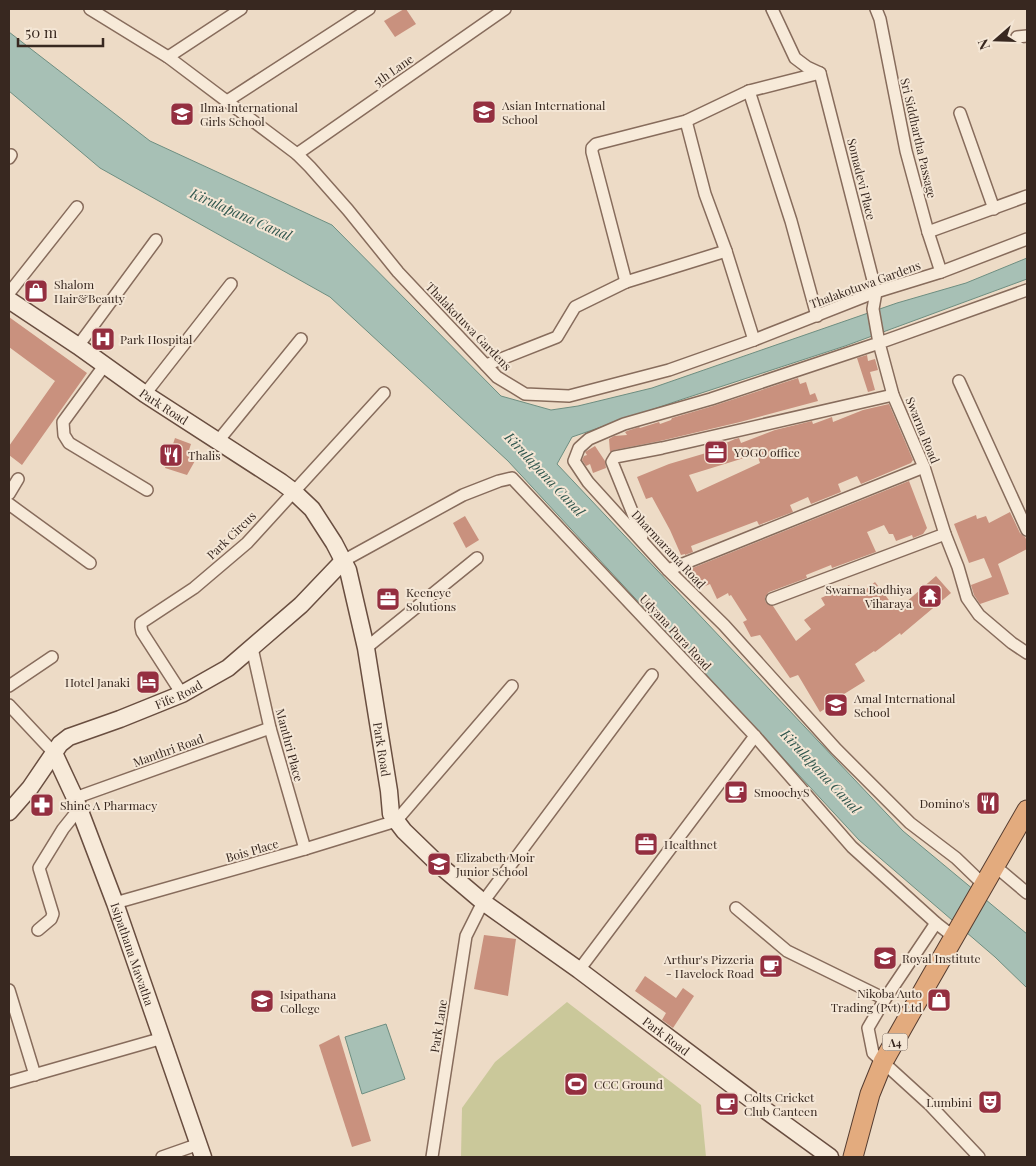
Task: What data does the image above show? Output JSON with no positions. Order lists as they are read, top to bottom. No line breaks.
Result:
{"streets":{"highway":["A4"],"main road":["Park Road","Fife Road","Isipathana Mawatha"],"street":["5th Lane","Sri Siddhartha Passage","Somadevi Place","Thalakotuwa Gardens","Swarna Road","Park Circus","Dharmarama Road","Udyana Pura Road","Manthri Place","Manthri Road","Bois Place","Park Lane"]},"crossings":[["5th Lane","Thalakotuwa Gardens"],["Sri Siddhartha Passage","Thalakotuwa Gardens"],["Somadevi Place","Thalakotuwa Gardens"],["Somadevi Place","Swarna Road"],["Thalakotuwa Gardens","Swarna Road"],["Park Road","Park Circus"],["Park Road","Udyana Pura Road"],["Park Road","Fife Road"],["Park Road","Bois Place"],["Park Road","Park Lane"],["Swarna Road","Dharmarama Road"],["Park Circus","Fife Road"],["Dharmarama Road","A4"],["Udyana Pura Road","Fife Road"],["Udyana Pura Road","A4"],["Fife Road","Manthri Place"],["Fife Road","Isipathana Mawatha"],["Manthri Place","Manthri Road"],["Manthri Place","Bois Place"],["Manthri Road","Isipathana Mawatha"],["Bois Place","Isipathana Mawatha"]],"water":["Kirulapana Canal"],"places":{"school or university":["Asian International School","Ilma International Girls School","Amal International School","Elizabeth Moir Junior School","Royal Institute","Isipathana College"],"shop":["Shalom Hair&Beauty","Nikoba Auto Trading (Pvt) Ltd"],"hospital":["Park Hospital"],"office":["YOGO office","Keeneye Solutions","Healthnet"],"restaurant":["Thalis","Domino's"],"temple":["Swarna Bodhiya Viharaya"],"hotel":["Hotel Janaki"],"cafe":["SmoochyS","Arthur's Pizzeria - Havelock Road","Colts Cricket Club Canteen"],"pharmacy":["Shine A Pharmacy"],"sports":["CCC Ground"],"theatre":["Lumbini"]},"scale_bar":"50 m","north":"left"}
